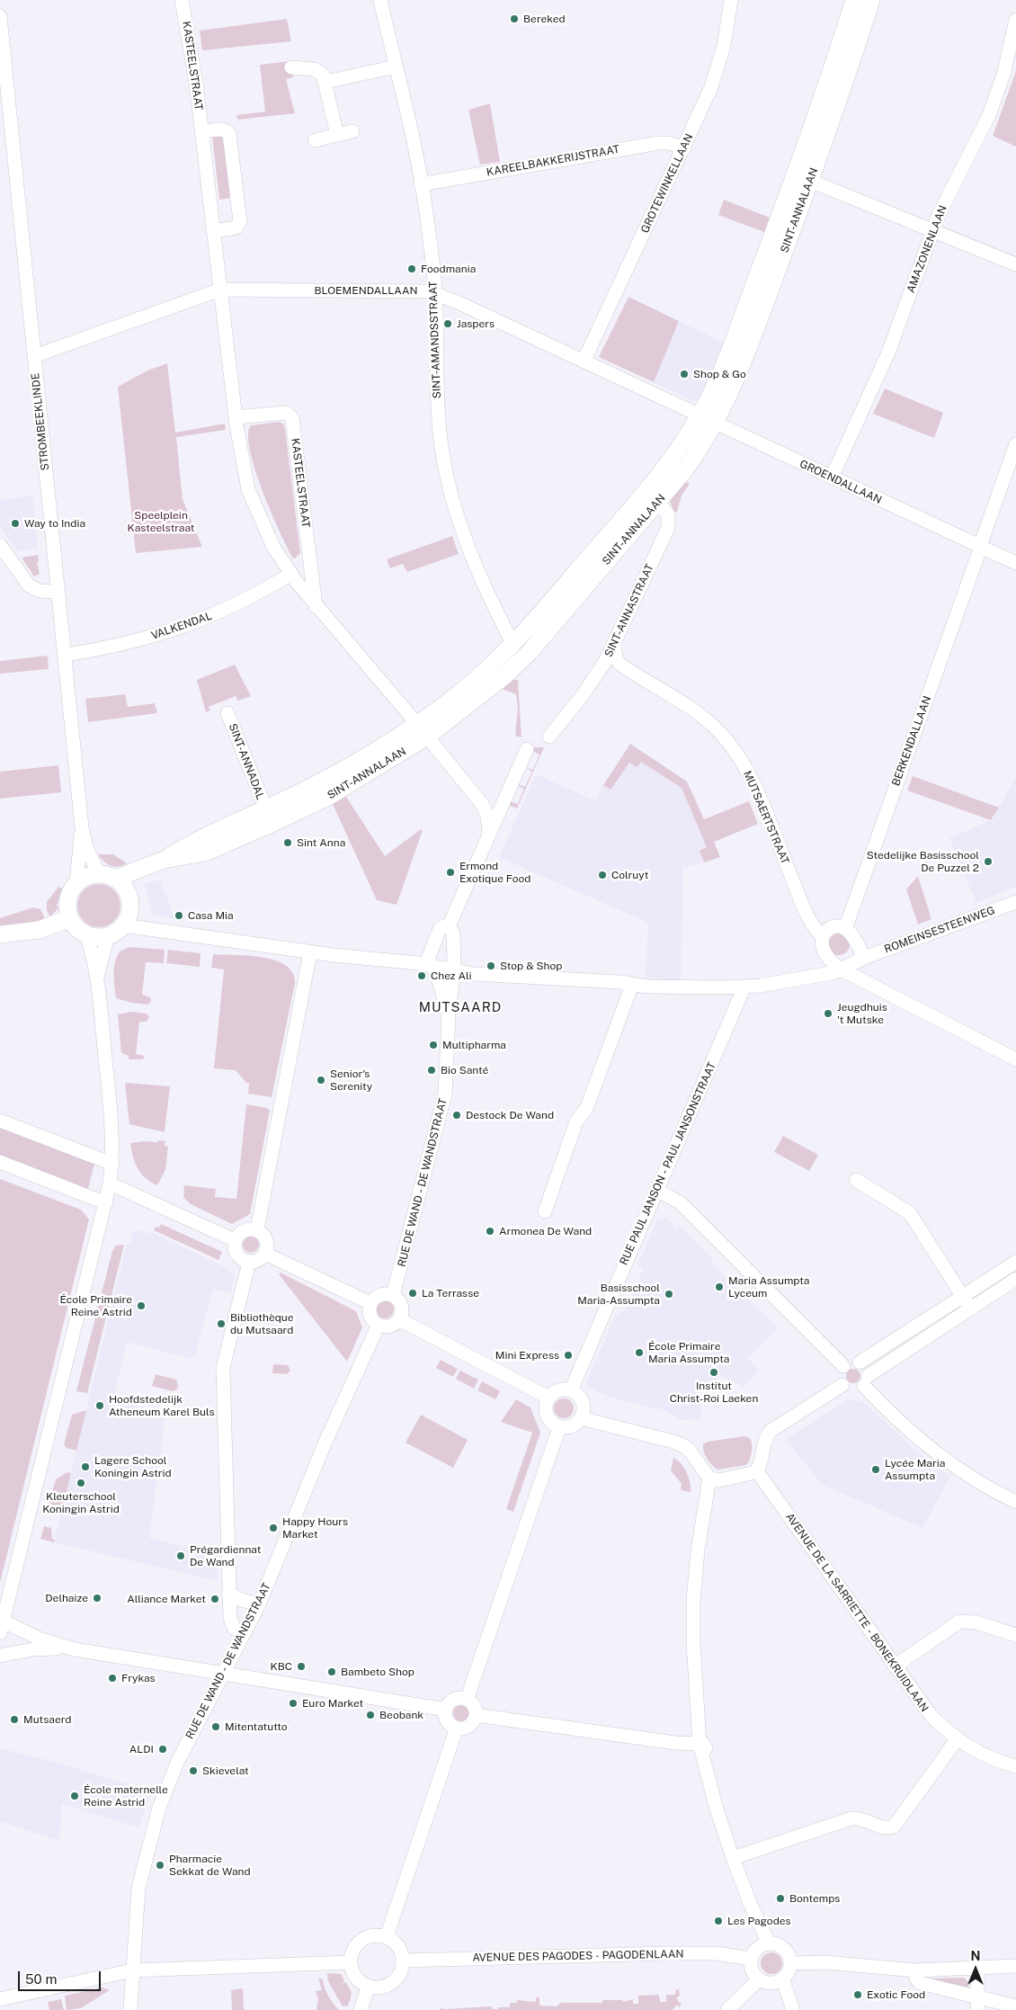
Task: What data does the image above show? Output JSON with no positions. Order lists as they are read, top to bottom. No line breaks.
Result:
{"streets":{"main road":["SINT-ANNALAAN"],"street":["KASTEELSTRAAT","KAREELBAKKERIJSTRAAT","GROTEWINKELLAAN","AMAZONENLAAN","BLOEMENDALLAAN","SINT-AMANDSSTRAAT","STROMBEEKLINDE","GROENDALLAAN","SINT-ANNASTRAAT","VALKENDAL","BERKENDALLAAN","SINT-ANNADAL","MUTSAERTSTRAAT","ROMEINSESTEENWEG","RUE PAUL JANSON - PAUL JANSONSTRAAT","RUE DE WAND - DE WANDSTRAAT","AVENUE DE LA SARRIETTE - BONEKRUIDLAAN","AVENUE DES PAGODES - PAGODENLAAN"]},"crossings":[["KASTEELSTRAAT","SINT-ANNALAAN"],["KASTEELSTRAAT","BLOEMENDALLAAN"],["KASTEELSTRAAT","VALKENDAL"],["KAREELBAKKERIJSTRAAT","GROTEWINKELLAAN"],["KAREELBAKKERIJSTRAAT","SINT-AMANDSSTRAAT"],["GROTEWINKELLAAN","BLOEMENDALLAAN"],["SINT-ANNALAAN","BLOEMENDALLAAN"],["SINT-ANNALAAN","SINT-AMANDSSTRAAT"],["SINT-ANNALAAN","STROMBEEKLINDE"],["SINT-ANNALAAN","GROENDALLAAN"],["SINT-ANNALAAN","SINT-ANNASTRAAT"],["SINT-ANNALAAN","SINT-ANNADAL"],["SINT-ANNALAAN","ROMEINSESTEENWEG"],["AMAZONENLAAN","GROENDALLAAN"],["BLOEMENDALLAAN","SINT-AMANDSSTRAAT"],["BLOEMENDALLAAN","STROMBEEKLINDE"],["BLOEMENDALLAAN","GROENDALLAAN"],["STROMBEEKLINDE","VALKENDAL"],["STROMBEEKLINDE","ROMEINSESTEENWEG"],["GROENDALLAAN","BERKENDALLAAN"],["SINT-ANNASTRAAT","MUTSAERTSTRAAT"],["ROMEINSESTEENWEG","RUE PAUL JANSON - PAUL JANSONSTRAAT"],["ROMEINSESTEENWEG","RUE DE WAND - DE WANDSTRAAT"]],"districts":["MUTSAARD"],"parks":["Speelplein Kasteelstraat"],"places":["Bereked","Foodmania","Jaspers","Shop & Go","Way to India","Sint Anna","Stedelijke Basisschool De Puzzel 2","Ermond Exotique Food","Colruyt","Casa Mia","Stop & Shop","Chez Ali","Jeugdhuis 't Mutske","Multipharma","Bio Santé","Senior's Serenity","Destock De Wand","Armonea De Wand","Maria Assumpta Lyceum","La Terrasse","Basisschool Maria-Assumpta","École Primaire Reine Astrid","Bibliothèque du Mutsaard","École Primaire Maria Assumpta","Mini Express","Institut Christ-Roi Laeken","Hoofdstedelijk Atheneum Karel Buls","Lagere School Koningin Astrid","Lycée Maria Assumpta","Kleuterschool Koningin Astrid","Happy Hours Market","Prégardiennat De Wand","Delhaize","Alliance Market","KBC","Bambeto Shop","Frykas","Euro Market","Beobank","Mutsaerd","Mitentatutto","ALDI","Skievelat","École maternelle Reine Astrid","Pharmacie Sekkat de Wand","Bontemps","Les Pagodes","Exotic Food"],"scale_bar":"50 m","north":"top"}
